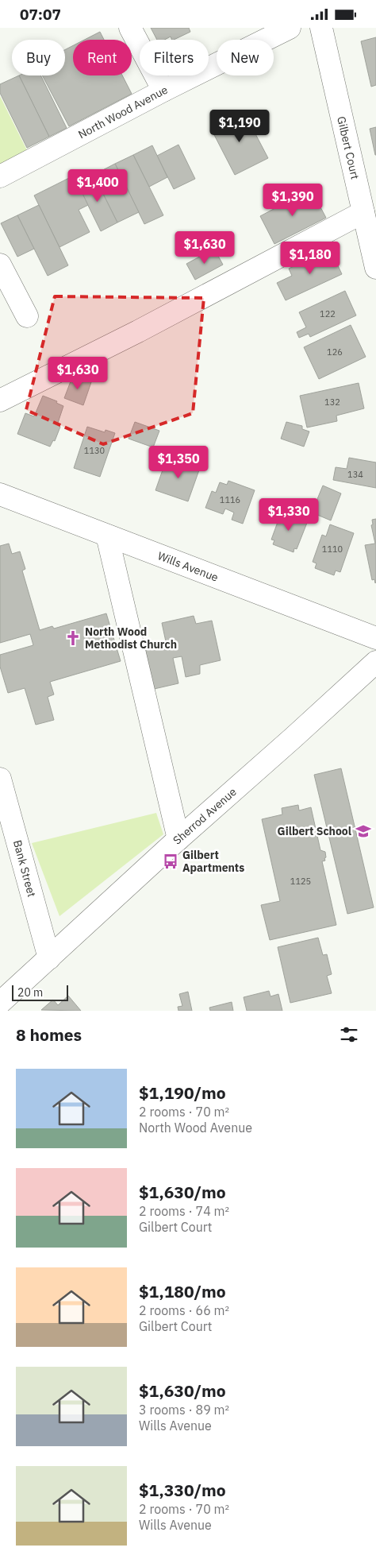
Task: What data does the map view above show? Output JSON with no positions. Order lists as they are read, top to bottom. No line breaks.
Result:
{"streets":{"street":["North Wood Avenue","Gilbert Court","Wills Avenue","Sherrod Avenue","Bank Street"]},"crossings":[["Sherrod Avenue","Bank Street"]],"places":{"church":["North Wood Methodist Church"],"school or university":["Gilbert School"],"bus stop":["Gilbert Apartments"]},"house_numbers":["122","126","132","1130","134","1116","1110","1125"],"scale_bar":"20 m","page":{"status":"07:07","chip":["Buy","Rent","Filters","New"],"price":["$1,190","$1,400","$1,390","$1,630","$1,180","$1,630","$1,350","$1,330"],"scale":"20 m","heading":"8 homes","list":[{"name":"$1,190/mo","note":"2 rooms · 70 m² · North Wood Avenue"},{"name":"$1,630/mo","note":"2 rooms · 74 m² · Gilbert Court"},{"name":"$1,180/mo","note":"2 rooms · 66 m² · Gilbert Court"},{"name":"$1,630/mo","note":"3 rooms · 89 m² · Wills Avenue"},{"name":"$1,330/mo","note":"2 rooms · 70 m² · Wills Avenue"}]}}
